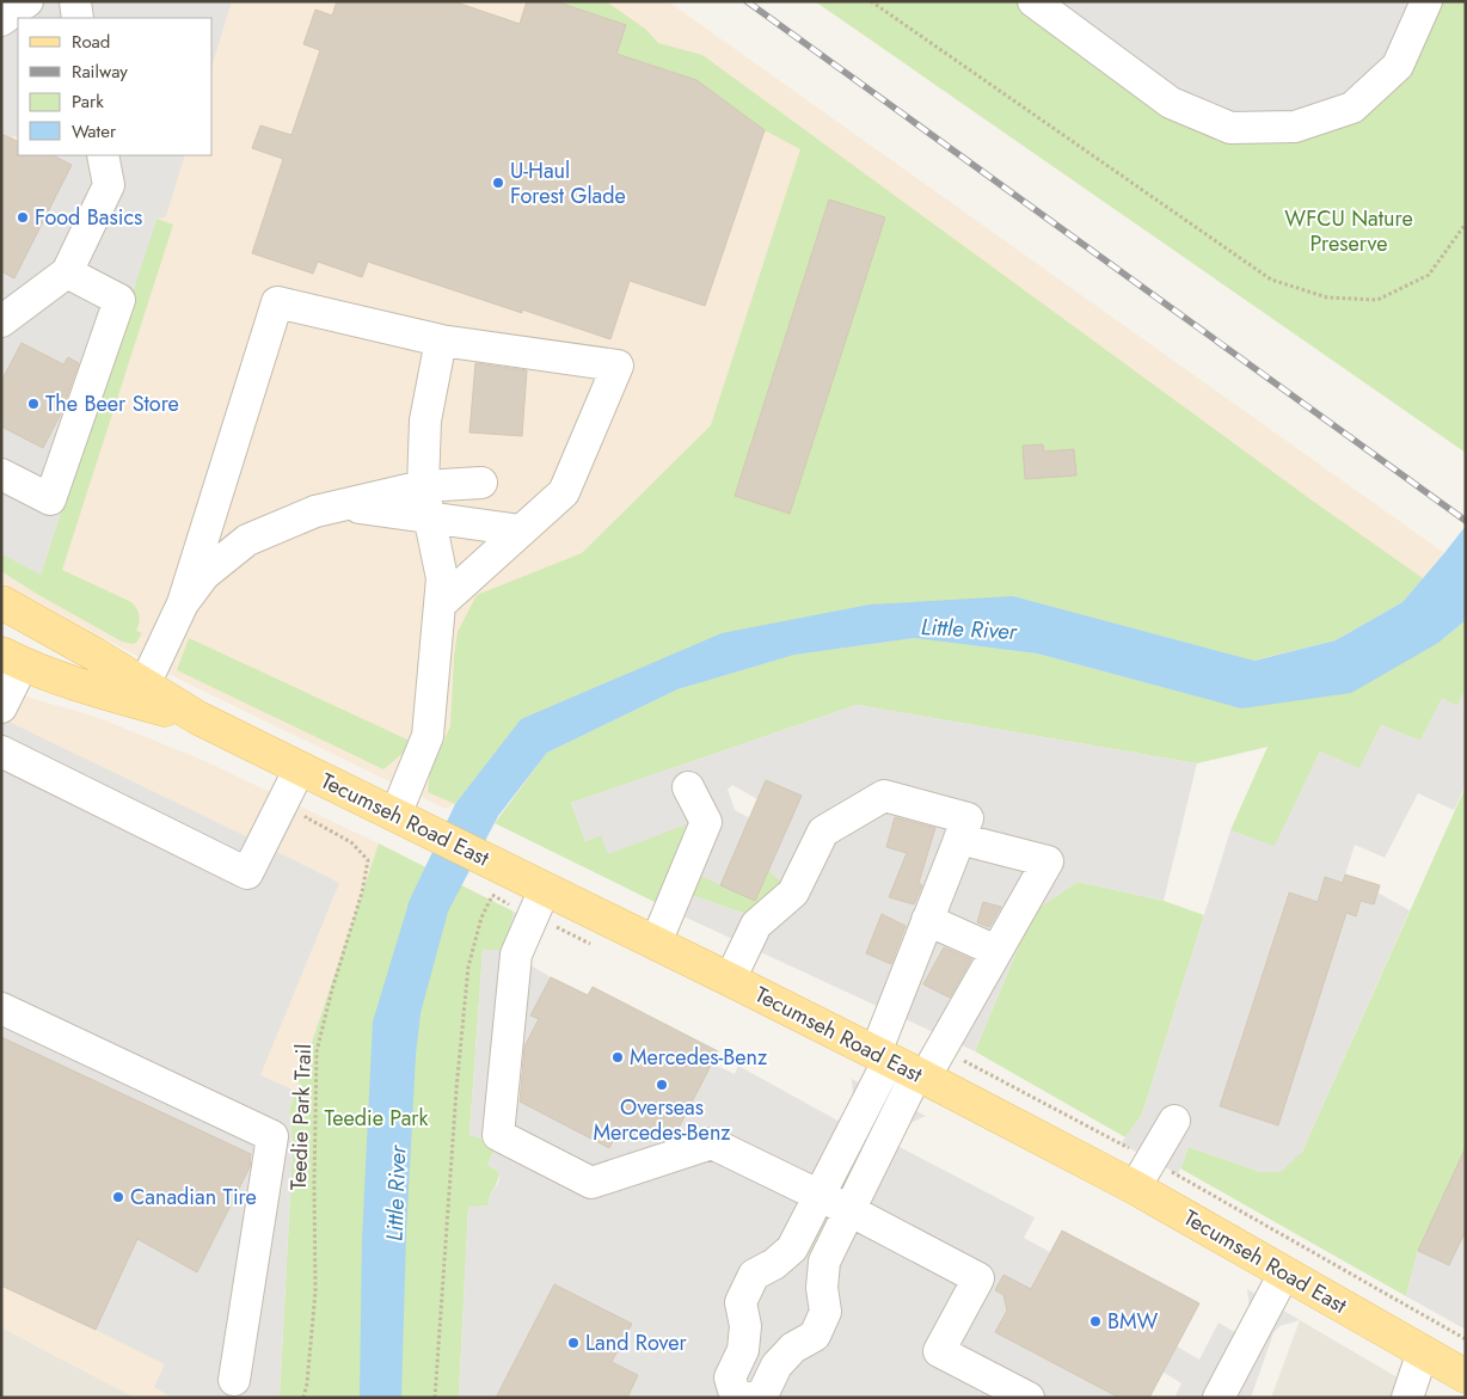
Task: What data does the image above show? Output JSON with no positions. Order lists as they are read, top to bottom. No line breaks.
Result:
{"streets":{"main road":["Tecumseh Road East"],"path":["Teedie Park Trail"]},"water":["Little River"],"parks":["WFCU Nature Preserve","Teedie Park"],"places":["U-Haul Forest Glade","Food Basics","The Beer Store","Mercedes-Benz","Overseas Mercedes-Benz","Canadian Tire","BMW","Land Rover"],"legend":["Road","Railway","Park","Water"]}
